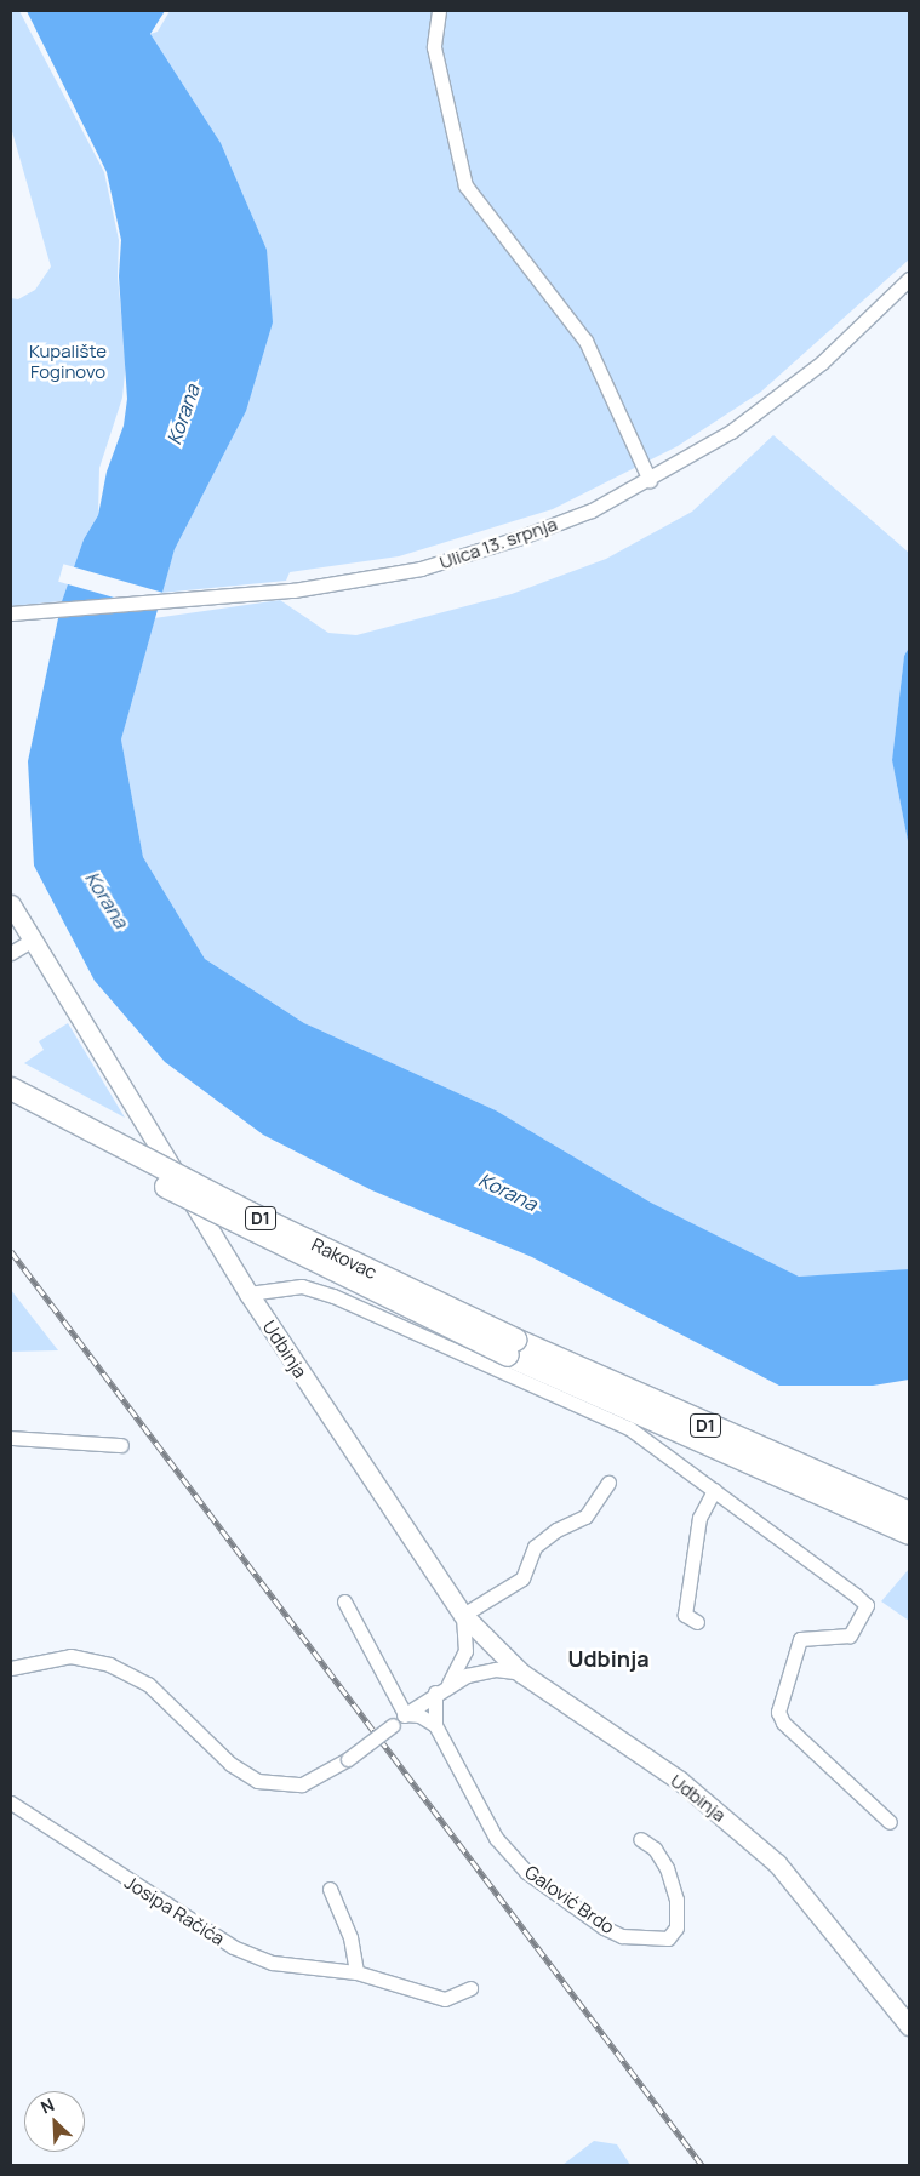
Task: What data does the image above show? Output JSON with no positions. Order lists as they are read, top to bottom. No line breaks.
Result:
{"streets":{"highway":["D1","Rakovac"],"main road":["Udbinja"],"street":["Ulica 13. srpnja","Galović Brdo","Josipa Račića"]},"crossings":[["D1","Rakovac"]],"districts":["Udbinja"],"water":["Korana"],"parks":["Kupalište Foginovo"],"north":"top left"}
